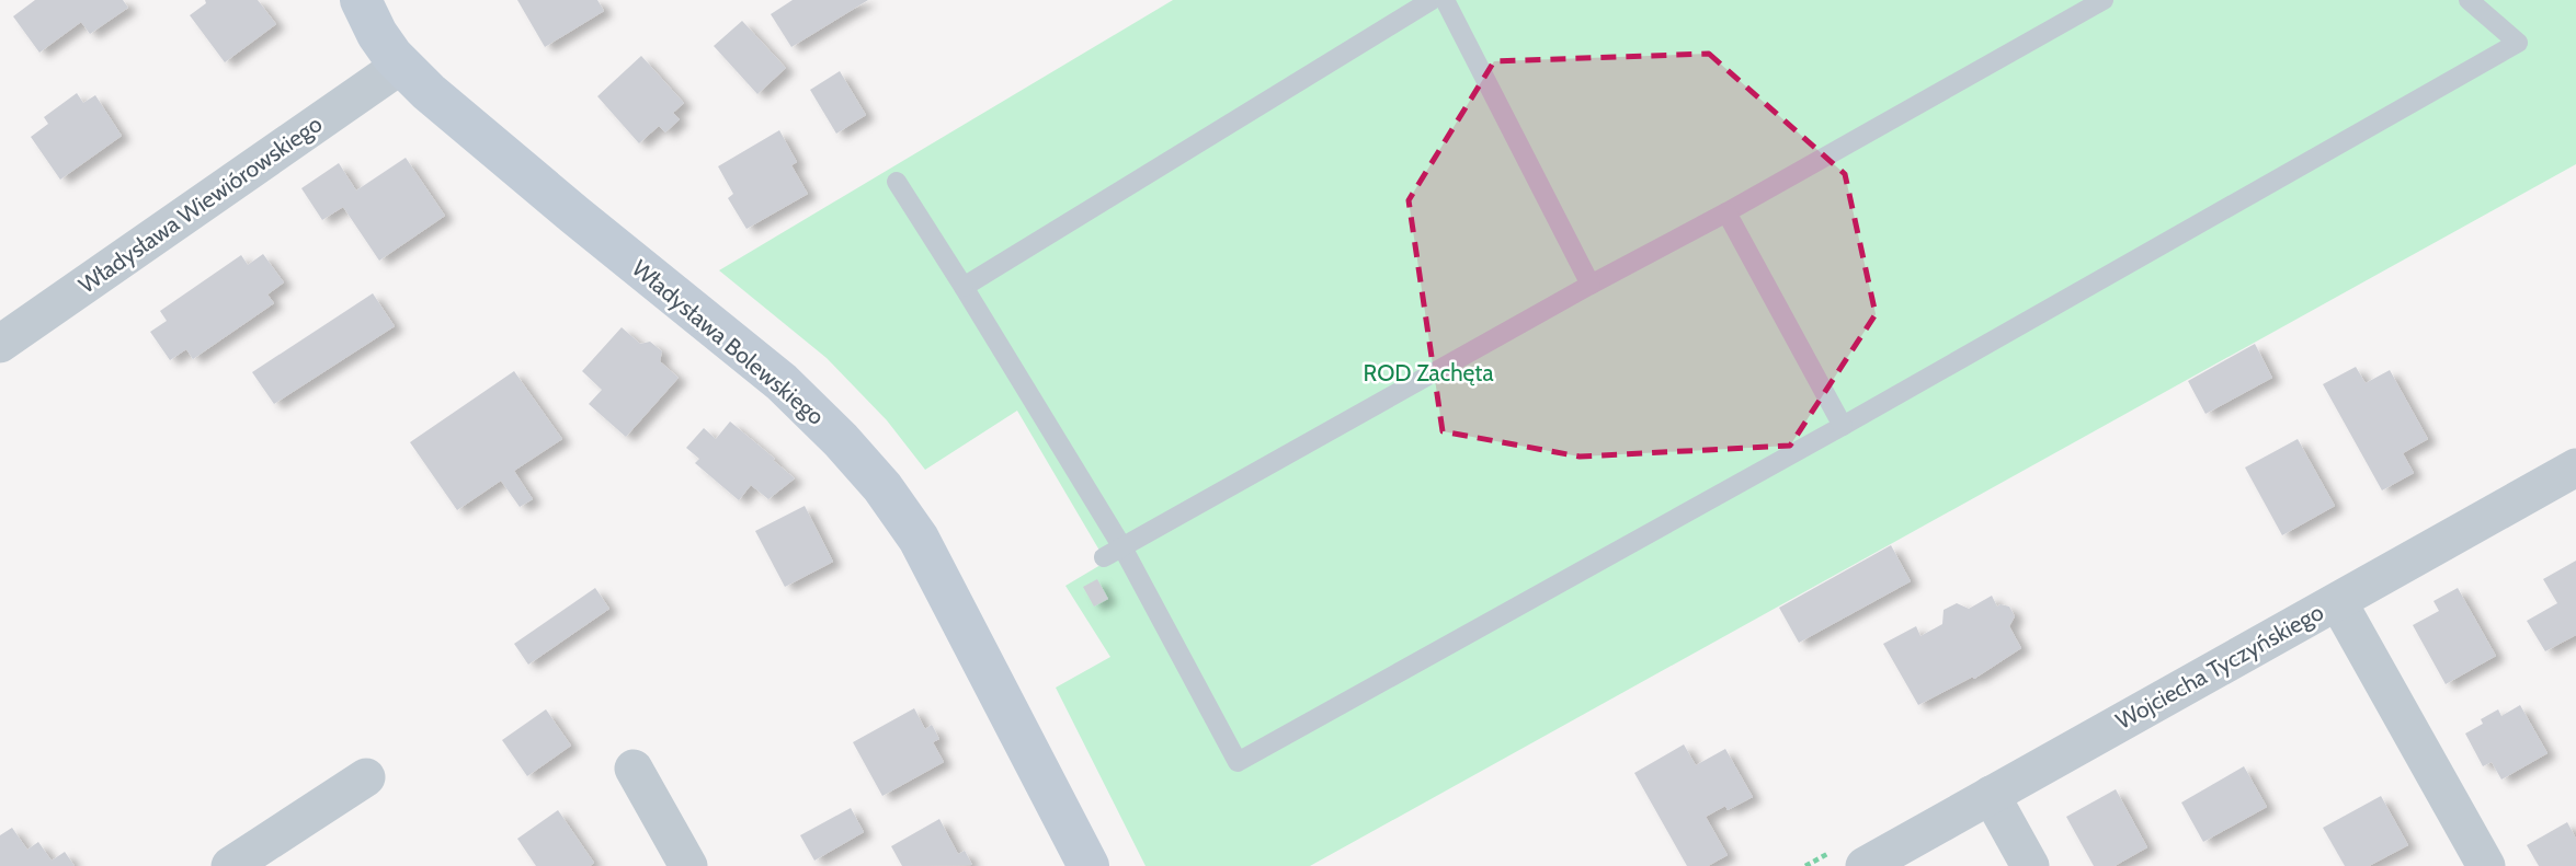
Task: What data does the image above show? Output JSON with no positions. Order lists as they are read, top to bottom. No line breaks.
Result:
{"streets":{"street":["Władysława Wiewiórowskiego","Władysława Bolewskiego","Wojciecha Tyczyńskiego"]},"crossings":[["Władysława Wiewiórowskiego","Władysława Bolewskiego"]],"parks":["ROD Zachęta"]}
